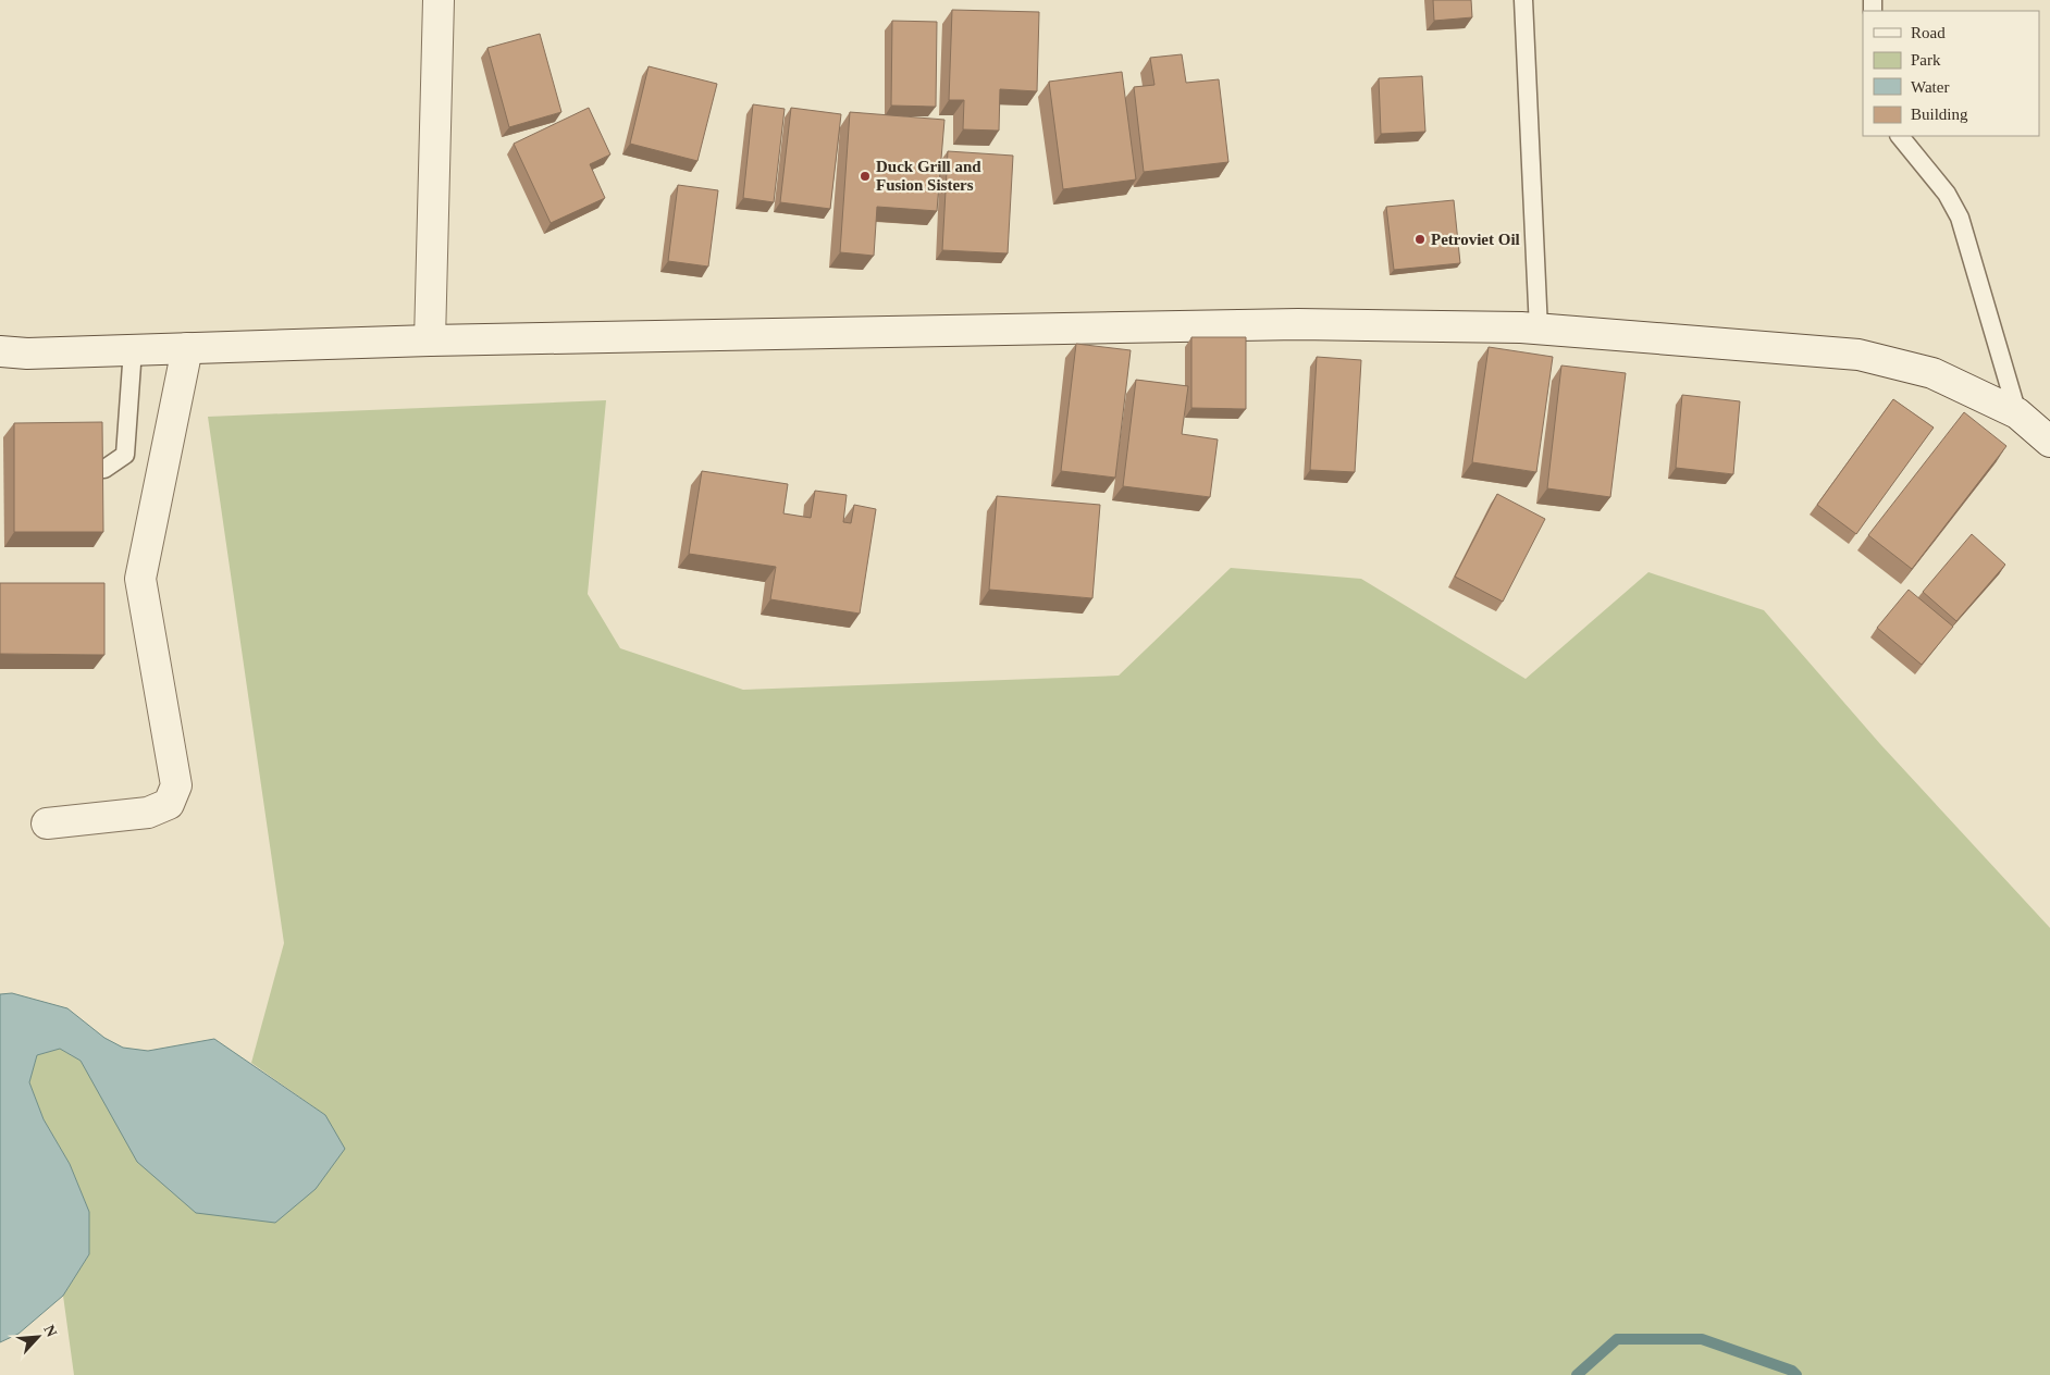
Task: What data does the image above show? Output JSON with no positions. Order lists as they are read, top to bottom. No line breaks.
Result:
{"places":["Duck Grill and Fusion Sisters","Petroviet Oil"],"legend":["Road","Park","Water","Building"],"north":"top right"}
